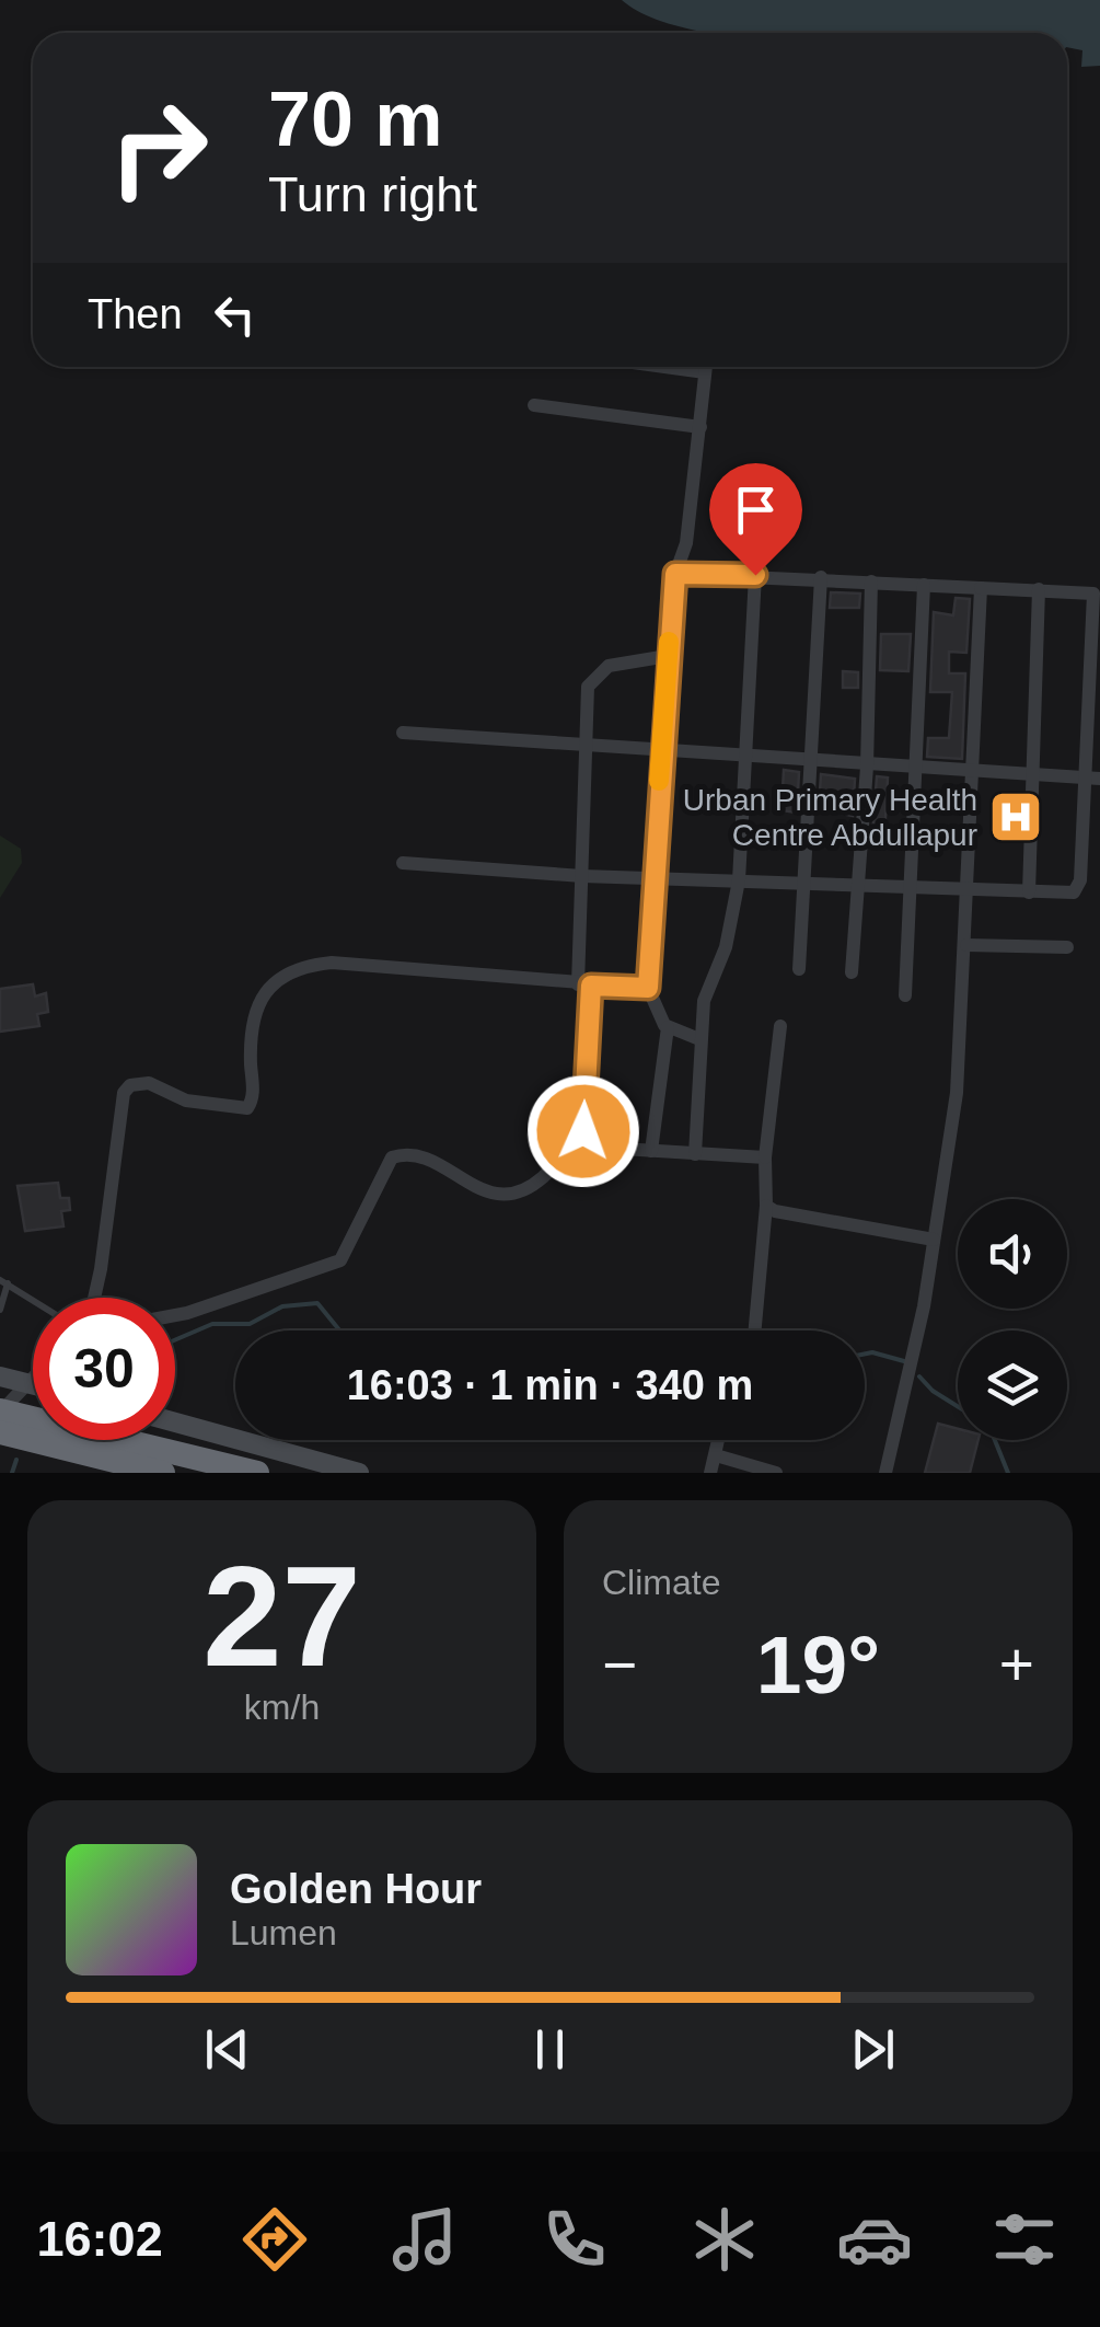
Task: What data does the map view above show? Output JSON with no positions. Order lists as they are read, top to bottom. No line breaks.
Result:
{"places":{"hospital":["Urban Primary Health Centre Abdullapur"]},"page":{"turn":["70 m","Turn right"],"then":"Then","limit":"30","trip":"16:03 · 1 min · 340 m","tile":[["27","km/h"],"Climate"],"heat":["−","19°","+"],"song":["Golden Hour","Lumen"],"tabs":"16:02"}}
